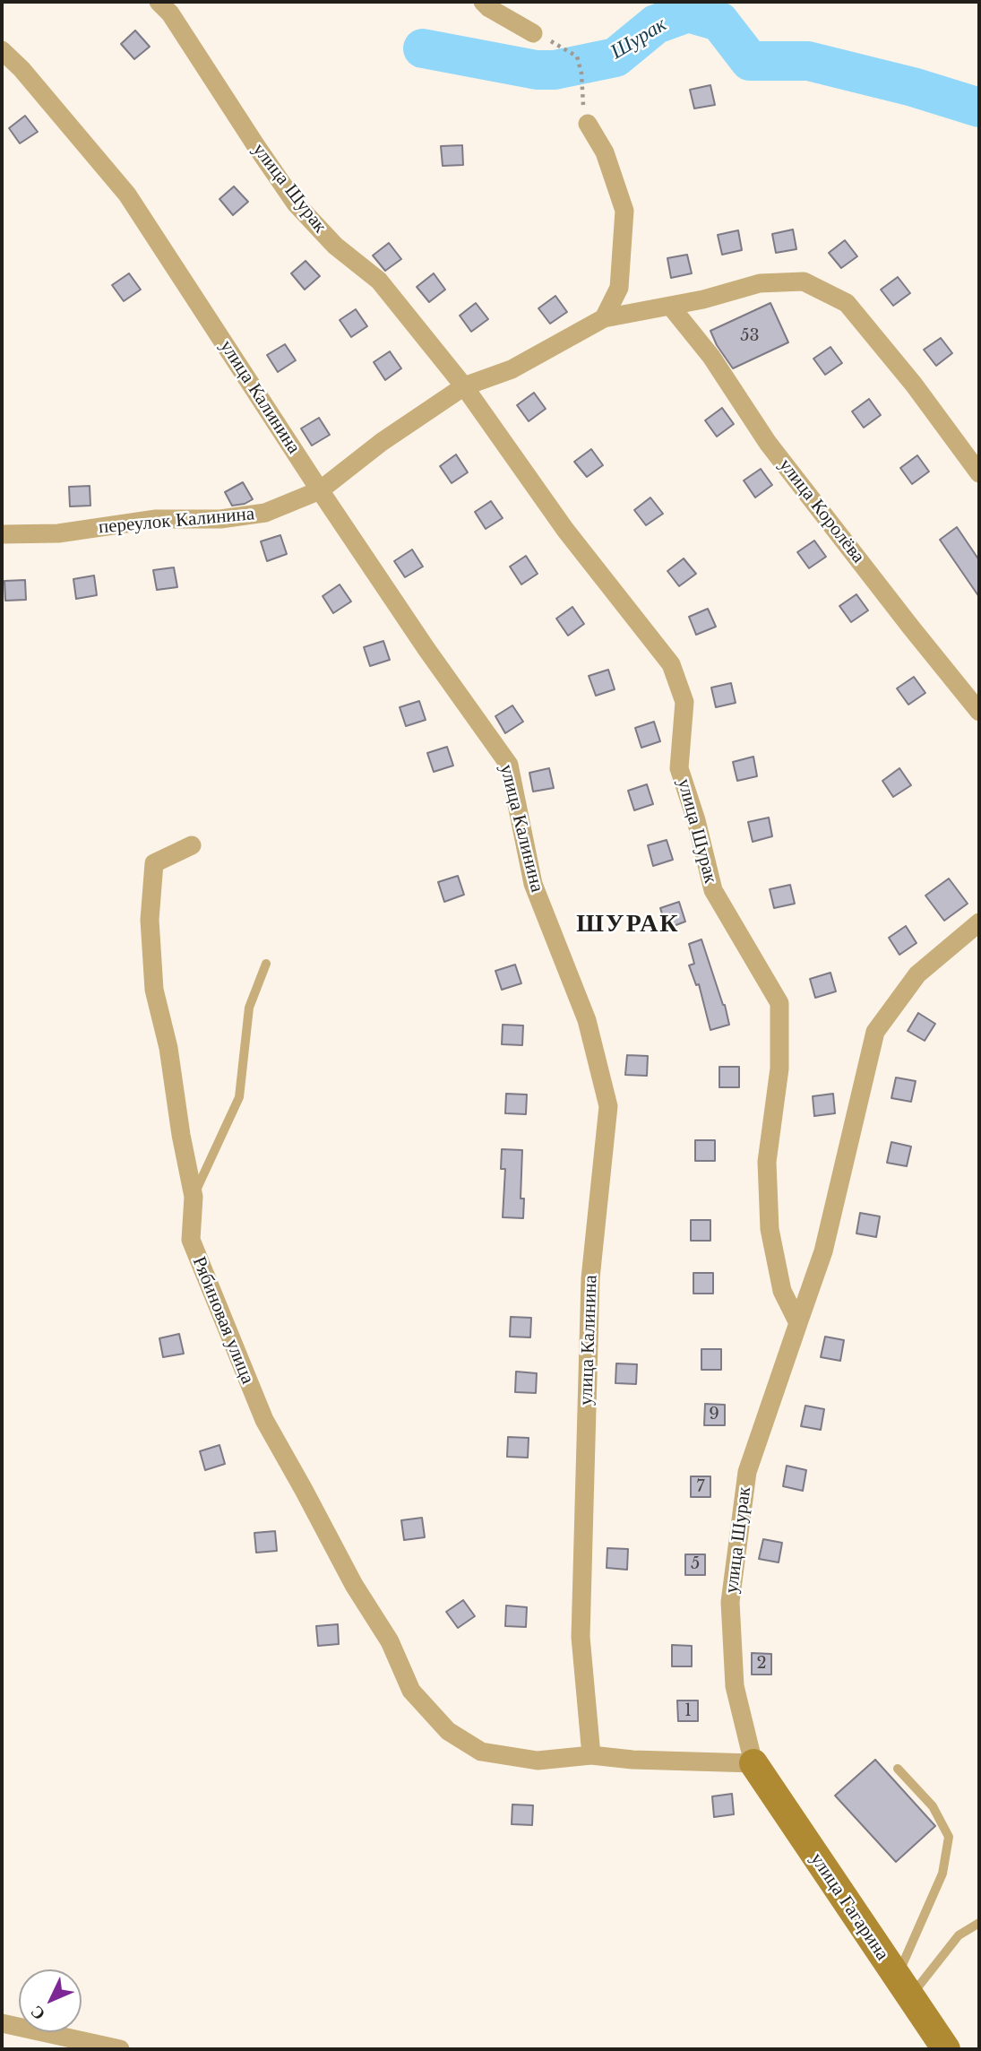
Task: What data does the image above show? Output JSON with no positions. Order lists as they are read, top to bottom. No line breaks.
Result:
{"streets":{"street":["улица Шурак","улица Калинина","улица Королёва","переулок Калинина","Рябиновая улица","улица Гагарина"]},"crossings":[["улица Шурак","переулок Калинина"],["улица Шурак","улица Гагарина"],["улица Калинина","переулок Калинина"],["улица Калинина","Рябиновая улица"]],"districts":["ШУРАК"],"water":["Шурак"],"house_numbers":["53","9","7","5","2","1"],"north":"bottom left"}
